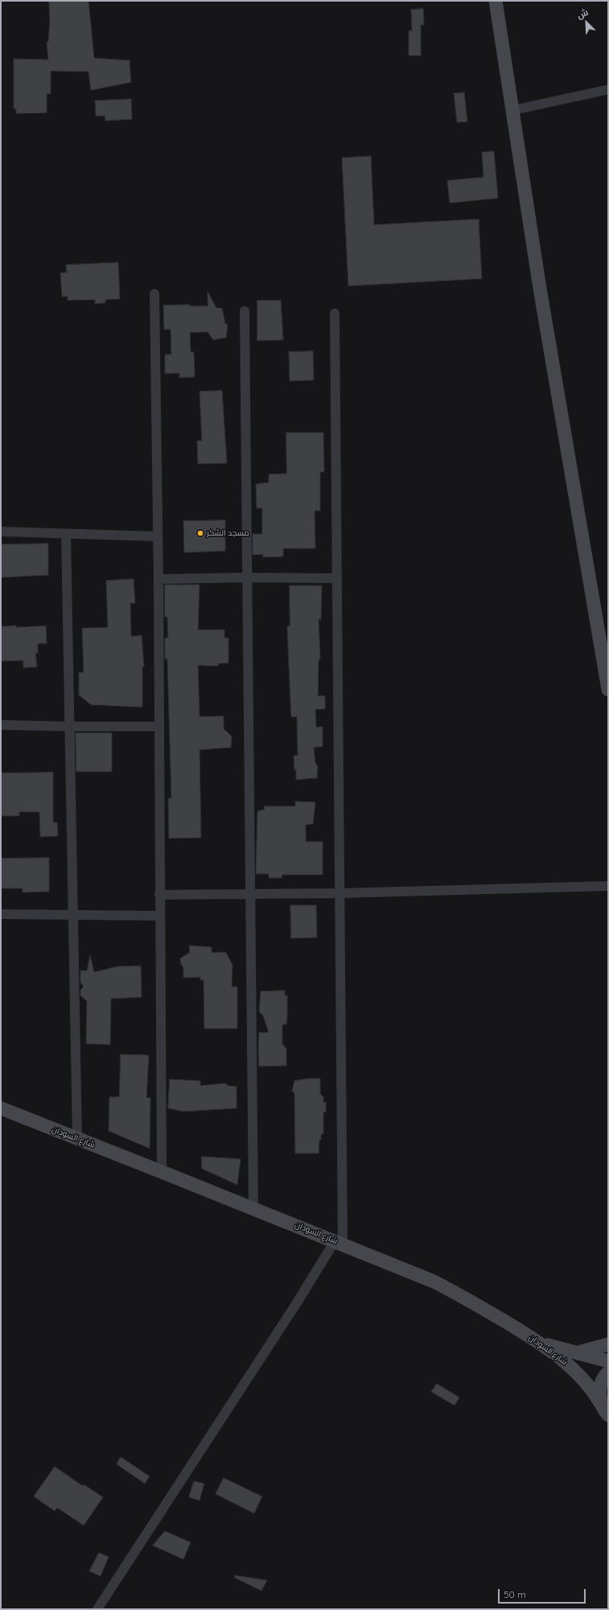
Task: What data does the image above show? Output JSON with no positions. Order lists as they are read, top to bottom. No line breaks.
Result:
{"streets":{"main road":["شارع السودان"]},"places":["مسجد الشكر"],"scale_bar":"50 m","north":"top left"}
